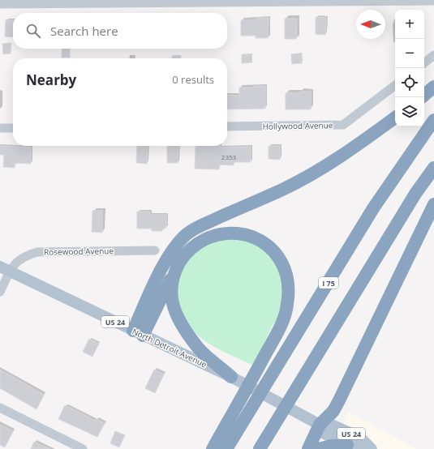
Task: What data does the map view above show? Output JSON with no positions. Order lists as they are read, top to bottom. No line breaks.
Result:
{"streets":{"highway":["I 75"],"main road":["US 24","North Detroit Avenue"],"street":["Hollywood Avenue","Rosewood Avenue"]},"crossings":[["Rosewood Avenue","North Detroit Avenue"]],"house_numbers":["2353"],"north":"left","page":{"map_buttons":["+","−"],"search":"Search here","heading":["Nearby","0 results"]}}
